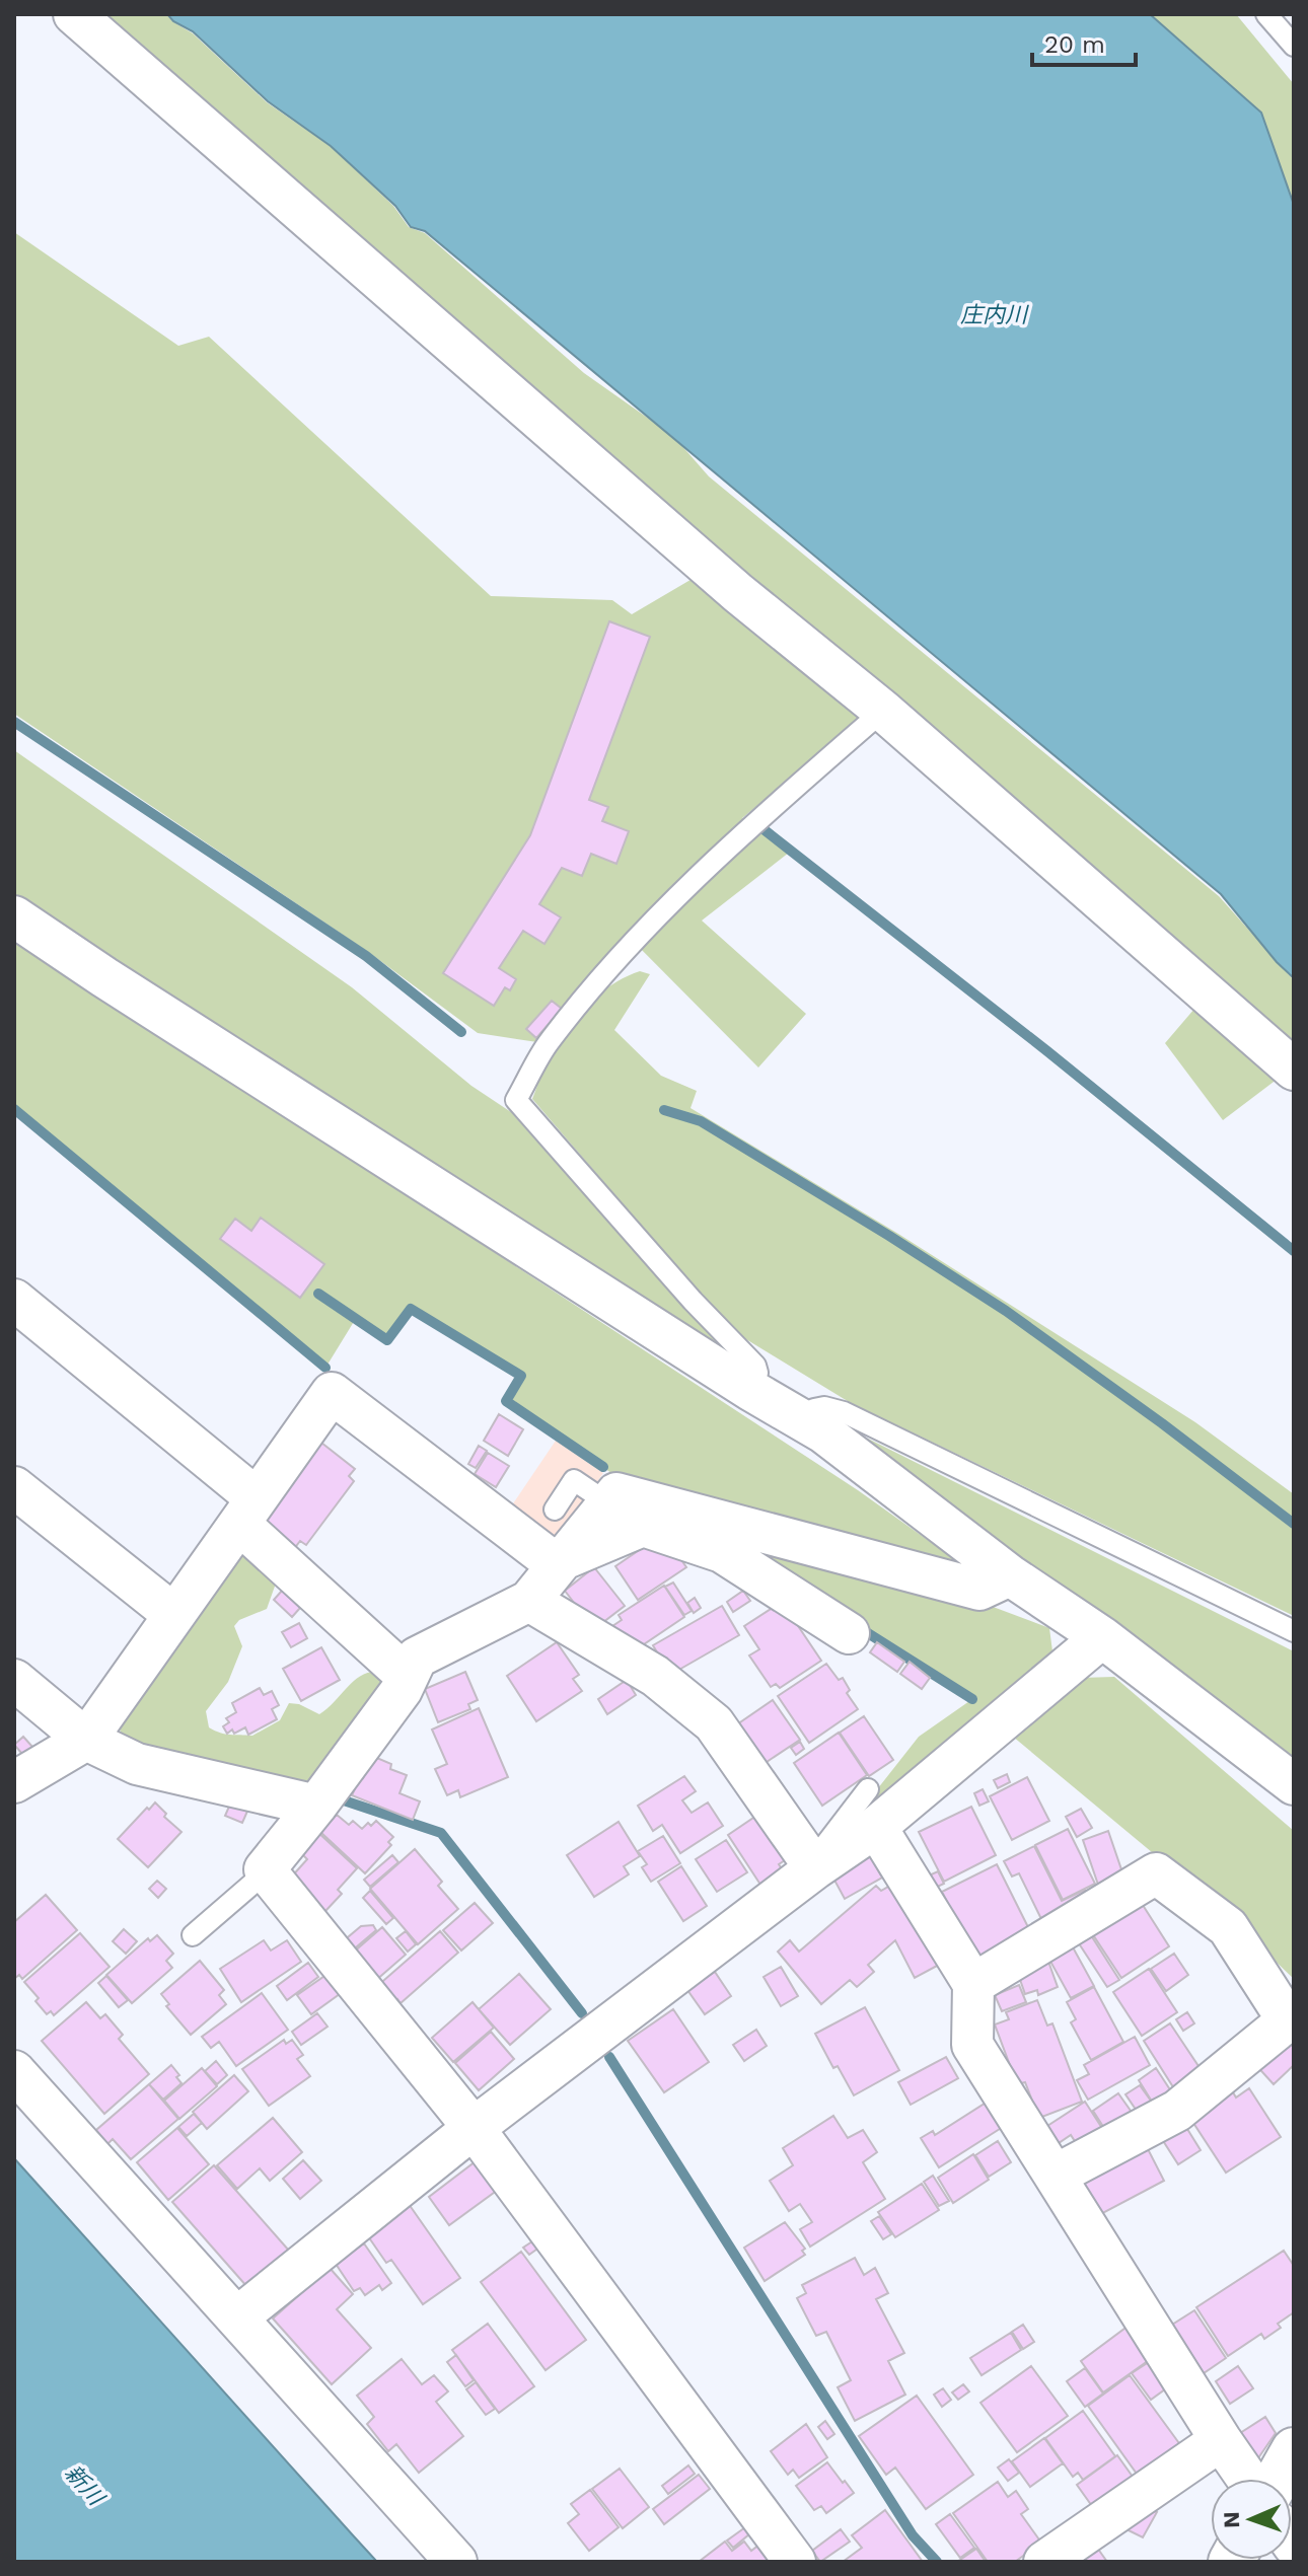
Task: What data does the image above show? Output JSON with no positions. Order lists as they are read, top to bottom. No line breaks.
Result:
{"water":["庄内川","新川"],"scale_bar":"20 m","north":"left"}
